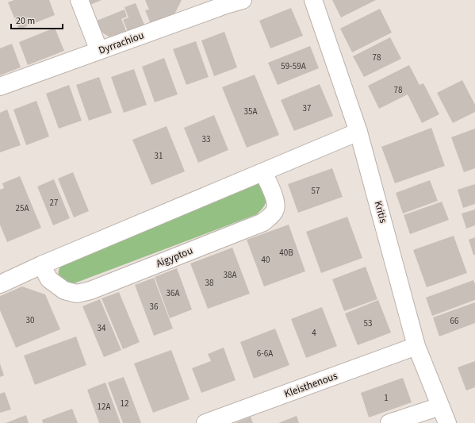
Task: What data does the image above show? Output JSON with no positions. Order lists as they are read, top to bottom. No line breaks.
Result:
{"streets":{"street":["Dyrrachiou","Kritis","Aigyptou","Kleisthenous"]},"crossings":[["Kritis","Kleisthenous"]],"house_numbers":["78","59-59A","78","37","35A","33","31","57","27","25A","40B","40","38A","38","36A","36","30","66","53","34","4","6-6A","1","12","12A"],"scale_bar":"20 m"}
